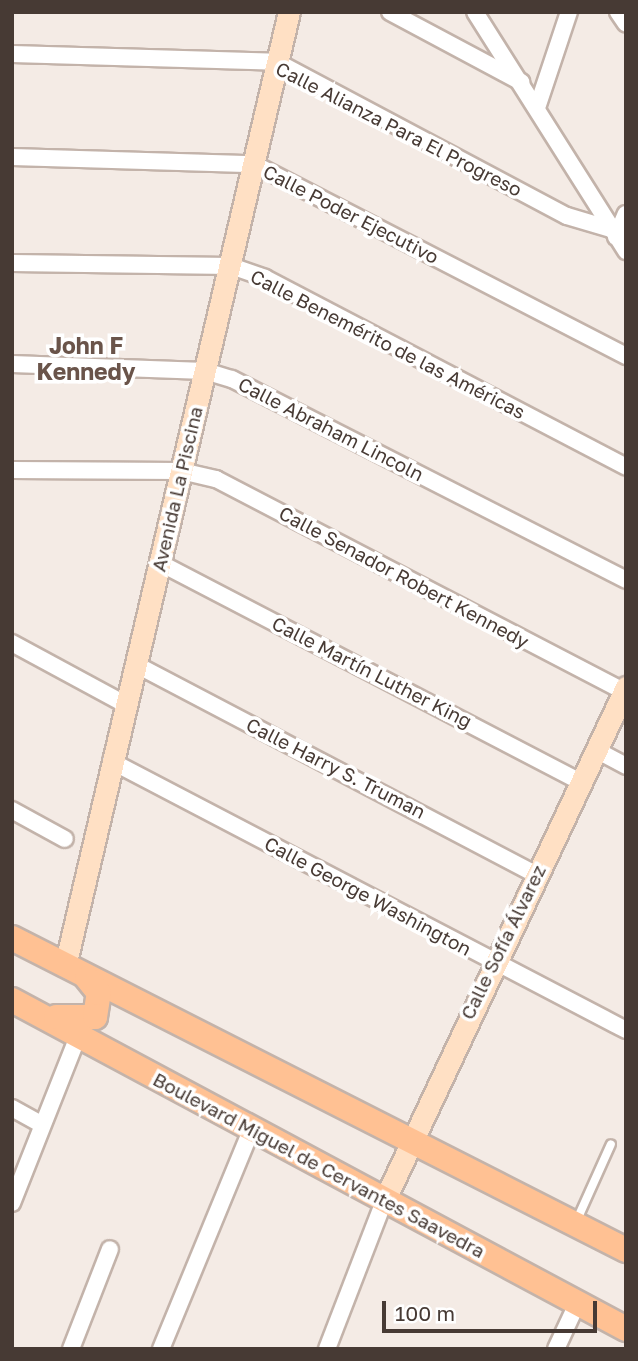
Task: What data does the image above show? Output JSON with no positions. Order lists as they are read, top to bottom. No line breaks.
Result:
{"streets":{"main road":["Boulevard Miguel de Cervantes Saavedra"],"street":["Calle Alianza Para El Progreso","Calle Poder Ejecutivo","Calle Benemérito de las Américas","Calle Abraham Lincoln","Avenida La Piscina","Calle Senador Robert Kennedy","Calle Martín Luther King","Calle Harry S. Truman","Calle George Washington","Calle Sofía Álvarez"]},"crossings":[["Calle Alianza Para El Progreso","Avenida La Piscina"],["Calle Poder Ejecutivo","Avenida La Piscina"],["Calle Benemérito de las Américas","Avenida La Piscina"],["Calle Abraham Lincoln","Avenida La Piscina"],["Avenida La Piscina","Calle Senador Robert Kennedy"],["Avenida La Piscina","Calle Martín Luther King"],["Avenida La Piscina","Calle Harry S. Truman"],["Avenida La Piscina","Calle George Washington"],["Calle Senador Robert Kennedy","Calle Sofía Álvarez"],["Calle Martín Luther King","Calle Sofía Álvarez"],["Calle Harry S. Truman","Calle Sofía Álvarez"],["Calle George Washington","Calle Sofía Álvarez"],["Calle Sofía Álvarez","Boulevard Miguel de Cervantes Saavedra"]],"districts":["John F Kennedy"],"scale_bar":"100 m"}
